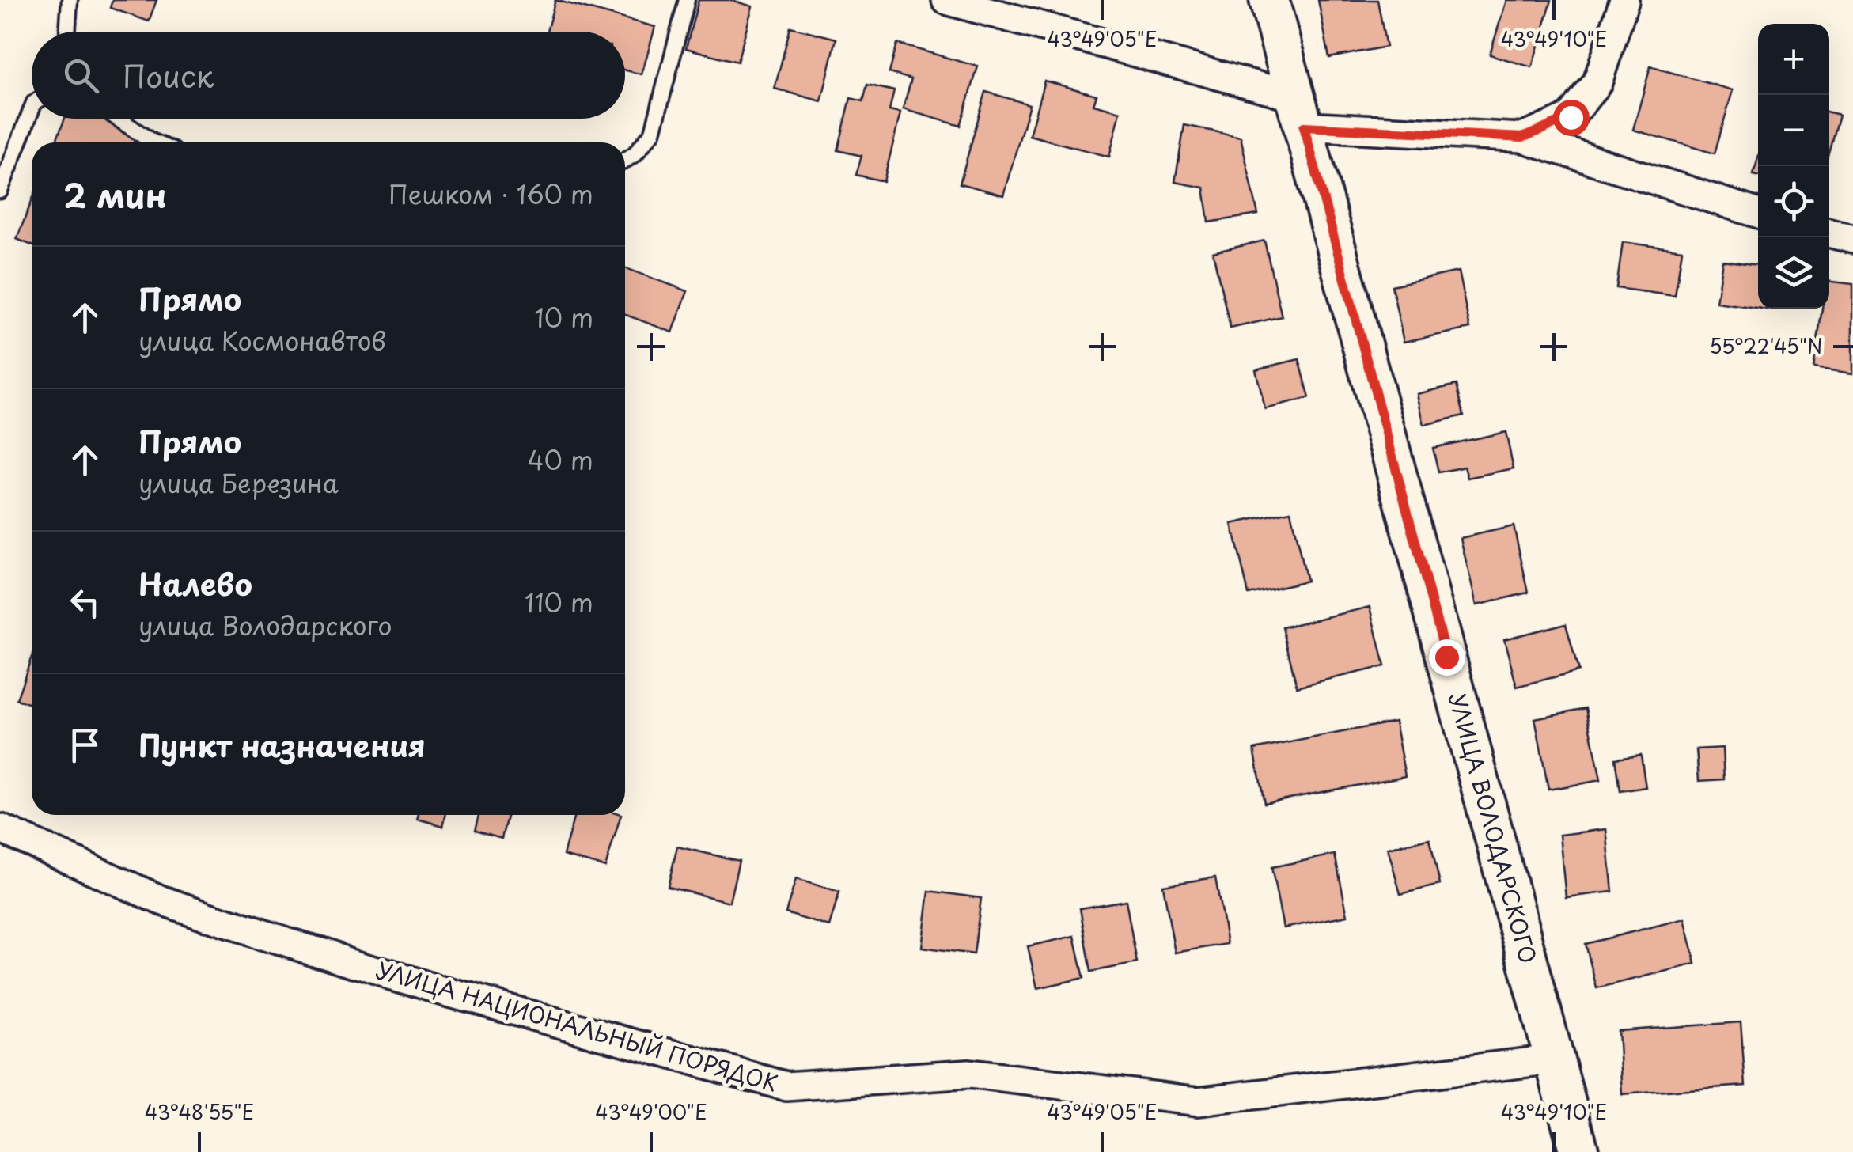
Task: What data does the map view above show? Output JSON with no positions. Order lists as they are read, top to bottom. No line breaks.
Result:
{"streets":{"main road":["УЛИЦА ВОЛОДАРСКОГО"],"street":["УЛИЦА НАЦИОНАЛЬНЫЙ ПОРЯДОК"]},"crossings":[["УЛИЦА ВОЛОДАРСКОГО","УЛИЦА НАЦИОНАЛЬНЫЙ ПОРЯДОК"]],"page":{"map_buttons":["+","−"],"search":"Поиск","heading":["2 мин","Пешком · 160 m"],"list":[["Прямо","улица Космонавтов","10 m"],["Прямо","улица Березина","40 m"],["Налево","улица Володарского","110 m"],"Пункт назначения"]},"coordinates":["43°49'05\"E","43°49'10\"E","55°22'45\"N","43°48'55\"E","43°49'00\"E"]}
